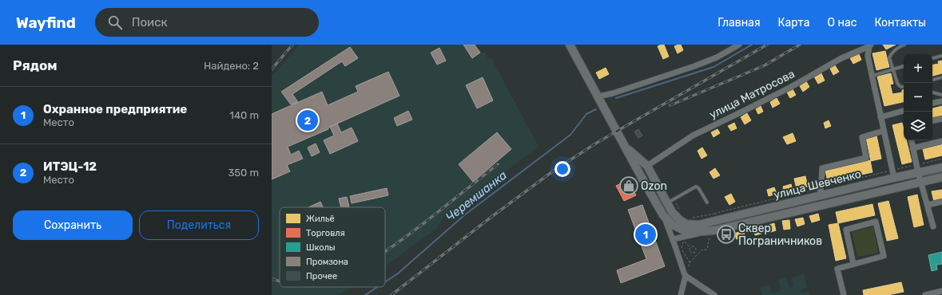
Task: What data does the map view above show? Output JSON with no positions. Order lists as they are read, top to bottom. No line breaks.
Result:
{"streets":{"main road":["улица Шевченко"],"street":["улица Матросова"]},"water":["Черемшанка"],"places":{"shop":["Ozon"],"bus stop":["Сквер Пограничников"]},"legend":["Жильё","Торговля","Школы","Промзона","Прочее"],"page":{"header":"Wayfind","search":"Поиск","nav":["Главная","Карта","О нас","Контакты"],"heading":["Рядом","Найдено: 2"],"map_buttons":["+","−"],"list":[{"mark":"1","name":"Охранное предприятие","note":"Место","value":"140 m"},{"mark":"2","name":"ИТЭЦ-12","note":"Место","value":"350 m"}],"pins":["2","1"],"buttons":["Сохранить","Поделиться"]}}
